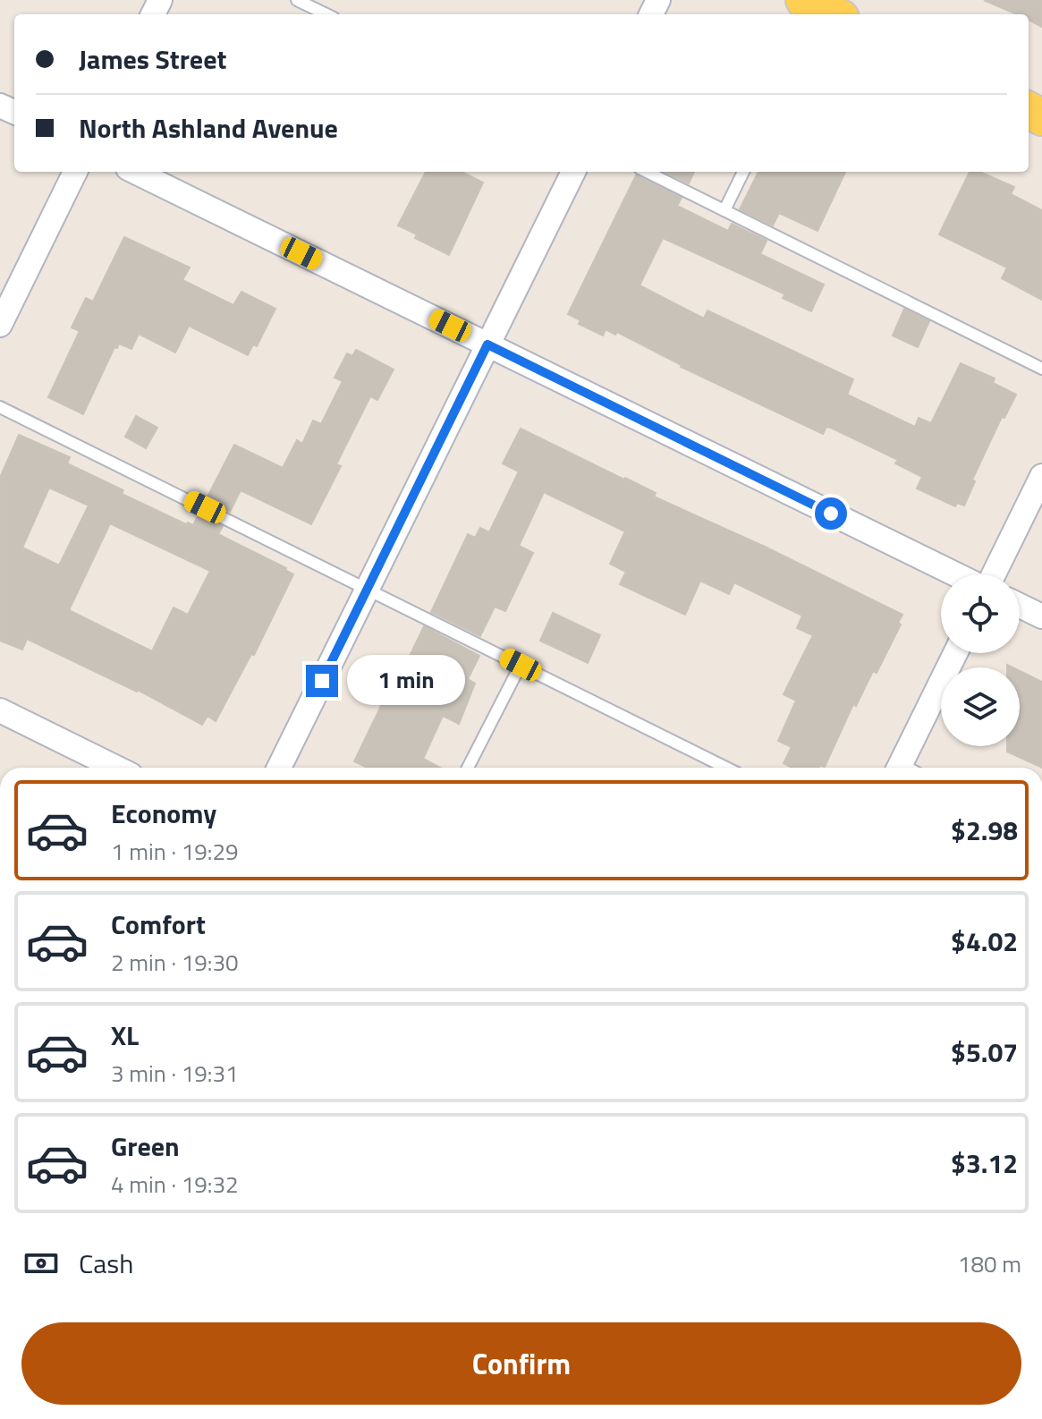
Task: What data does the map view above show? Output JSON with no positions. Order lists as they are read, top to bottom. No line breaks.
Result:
{"page":{"banner":["James Street","North Ashland Avenue"],"bubble":"1 min","list":[{"name":"Economy","note":"1 min · 19:29","value":"$2.98"},{"name":"Comfort","note":"2 min · 19:30","value":"$4.02"},{"name":"XL","note":"3 min · 19:31","value":"$5.07"},{"name":"Green","note":"4 min · 19:32","value":"$3.12"}],"pay":["Cash","180 m"],"buttons":"Confirm"}}
